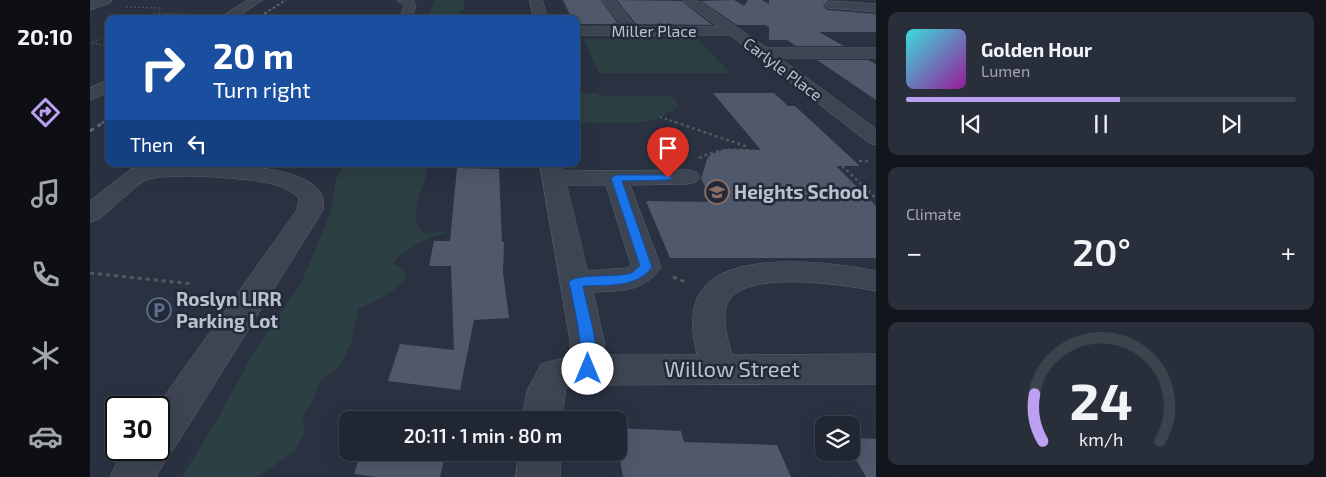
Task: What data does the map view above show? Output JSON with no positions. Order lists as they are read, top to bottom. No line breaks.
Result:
{"streets":{"street":["Miller Place","Carlyle Place","Willow Street"]},"crossings":[["Miller Place","Carlyle Place"]],"places":{"school or university":["Heights School"],"parking":["Roslyn LIRR Parking Lot"]},"page":{"tabs":"20:10","turn":["20 m","Turn right"],"song":["Golden Hour","Lumen"],"then":"Then","tile":"Climate","heat":["−","20°","+"],"limit":"30","trip":"20:11 · 1 min · 80 m","gauge":["24","km/h"]}}
